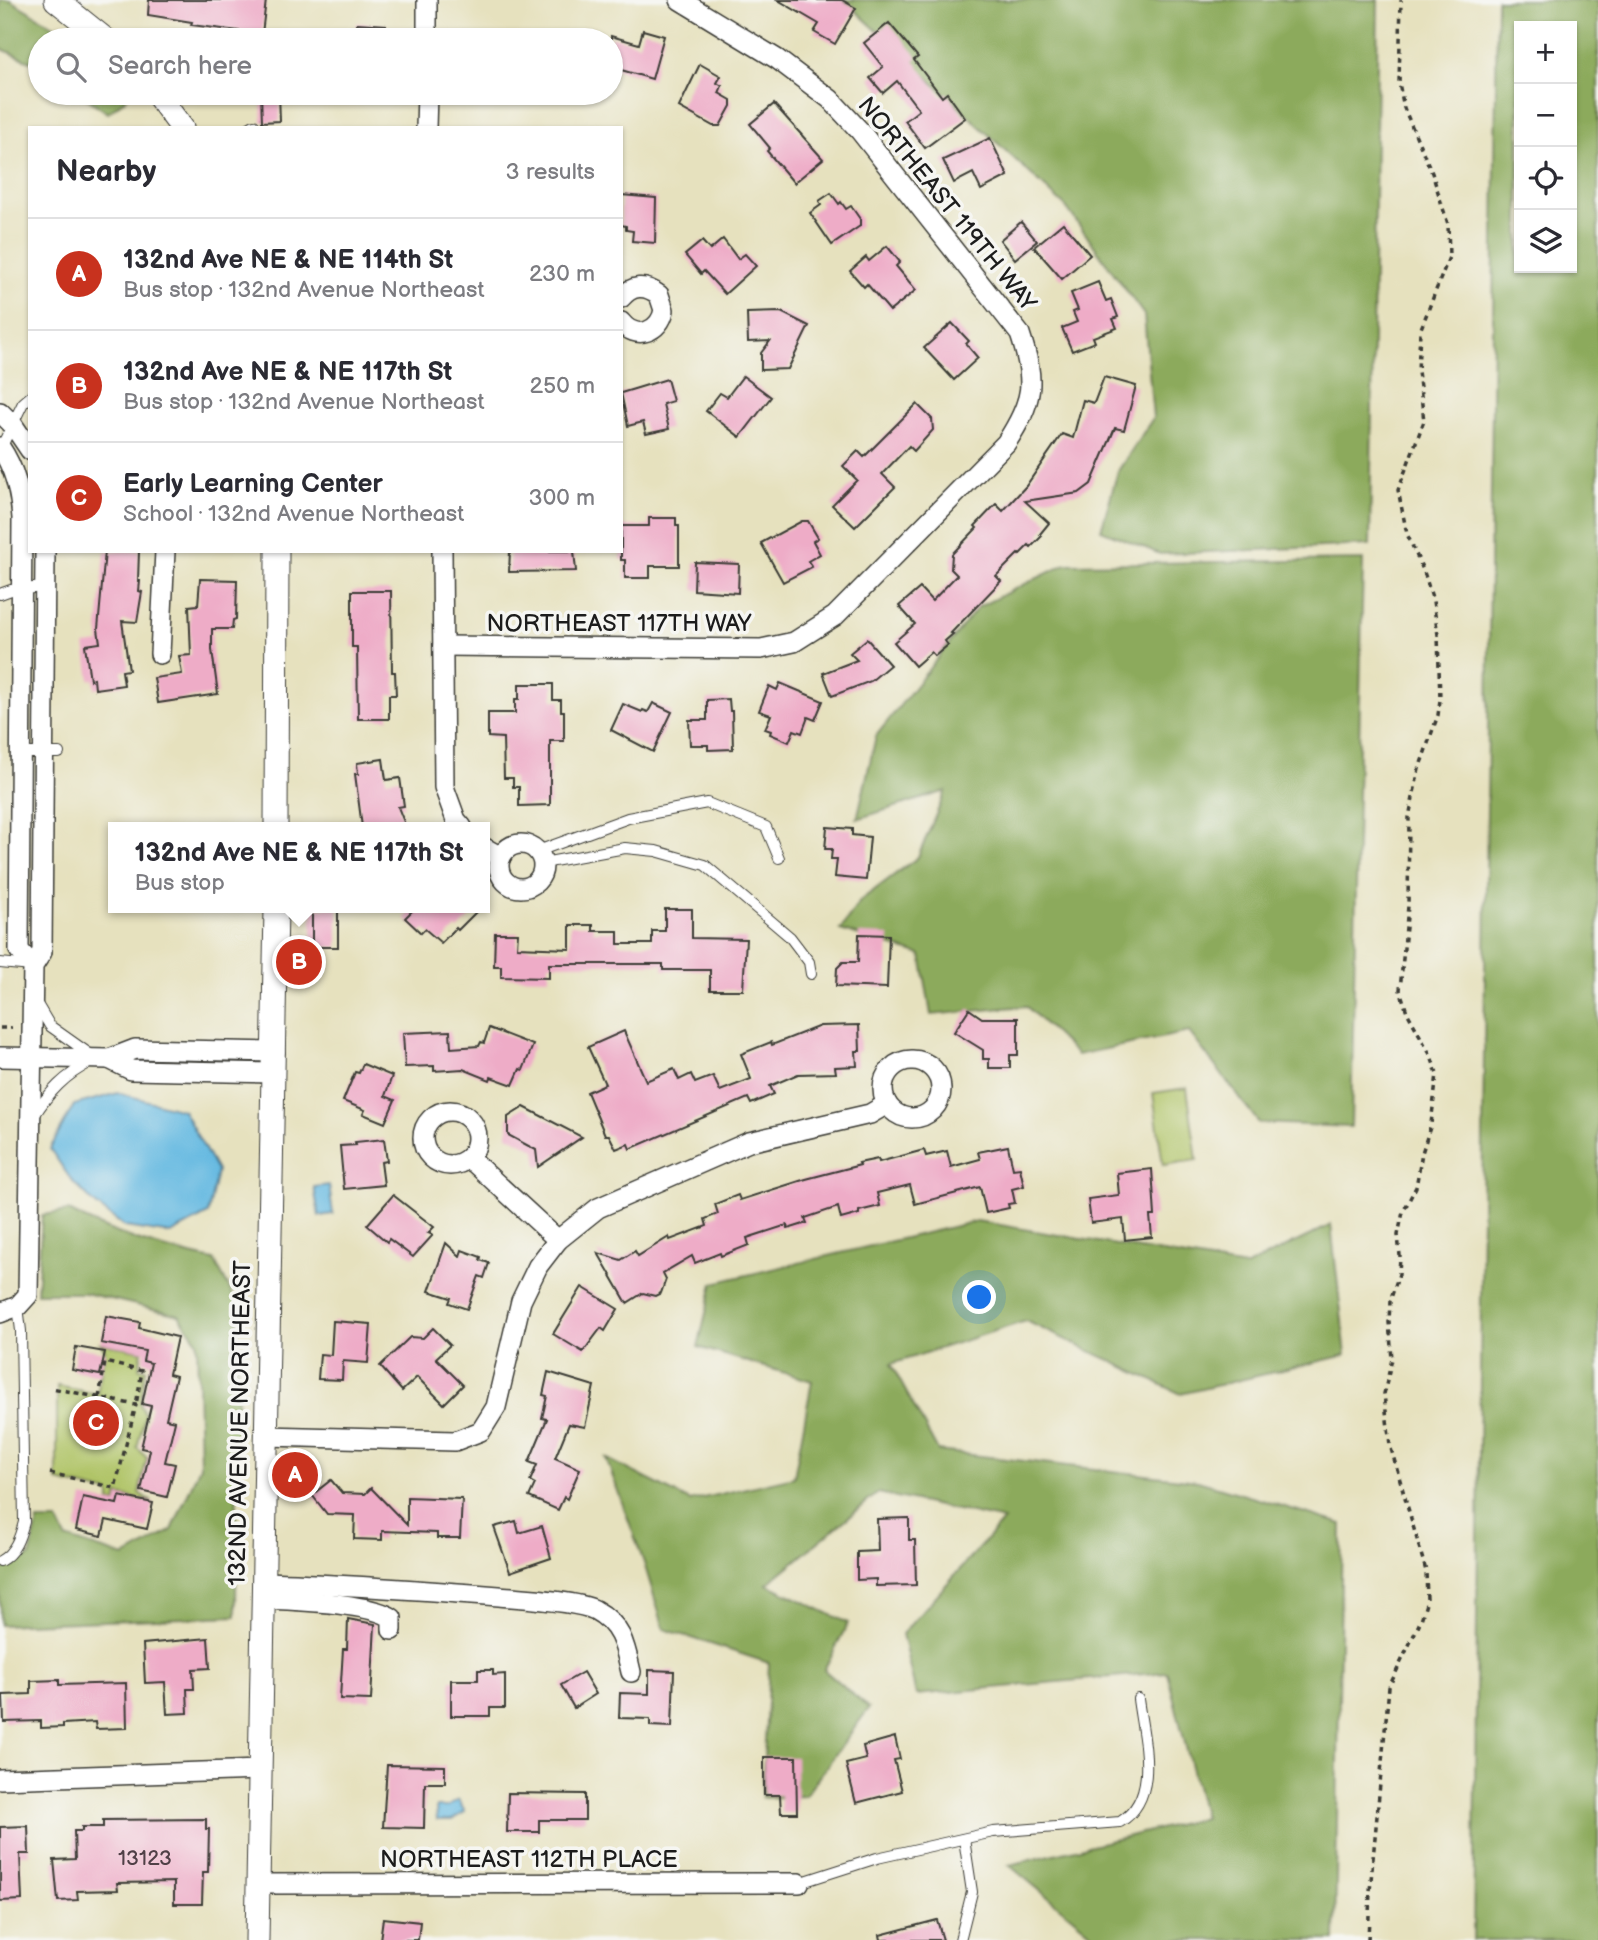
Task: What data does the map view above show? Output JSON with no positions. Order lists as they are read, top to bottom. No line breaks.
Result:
{"streets":{"street":["NORTHEAST 119TH WAY","NORTHEAST 117TH WAY","132ND AVENUE NORTHEAST","NORTHEAST 112TH PLACE"]},"crossings":[["NORTHEAST 119TH WAY","NORTHEAST 117TH WAY"],["132ND AVENUE NORTHEAST","NORTHEAST 112TH PLACE"]],"house_numbers":["13123"],"page":{"map_buttons":["+","−"],"search":"Search here","heading":["Nearby","3 results"],"list":[{"mark":"A","name":"132nd Ave NE & NE 114th St","note":"Bus stop · 132nd Avenue Northeast","value":"230 m"},{"mark":"B","name":"132nd Ave NE & NE 117th St","note":"Bus stop · 132nd Avenue Northeast","value":"250 m"},{"mark":"C","name":"Early Learning Center","note":"School · 132nd Avenue Northeast","value":"300 m"}],"popup":["132nd Ave NE & NE 117th St","Bus stop"],"pins":["B","C","A"]}}
